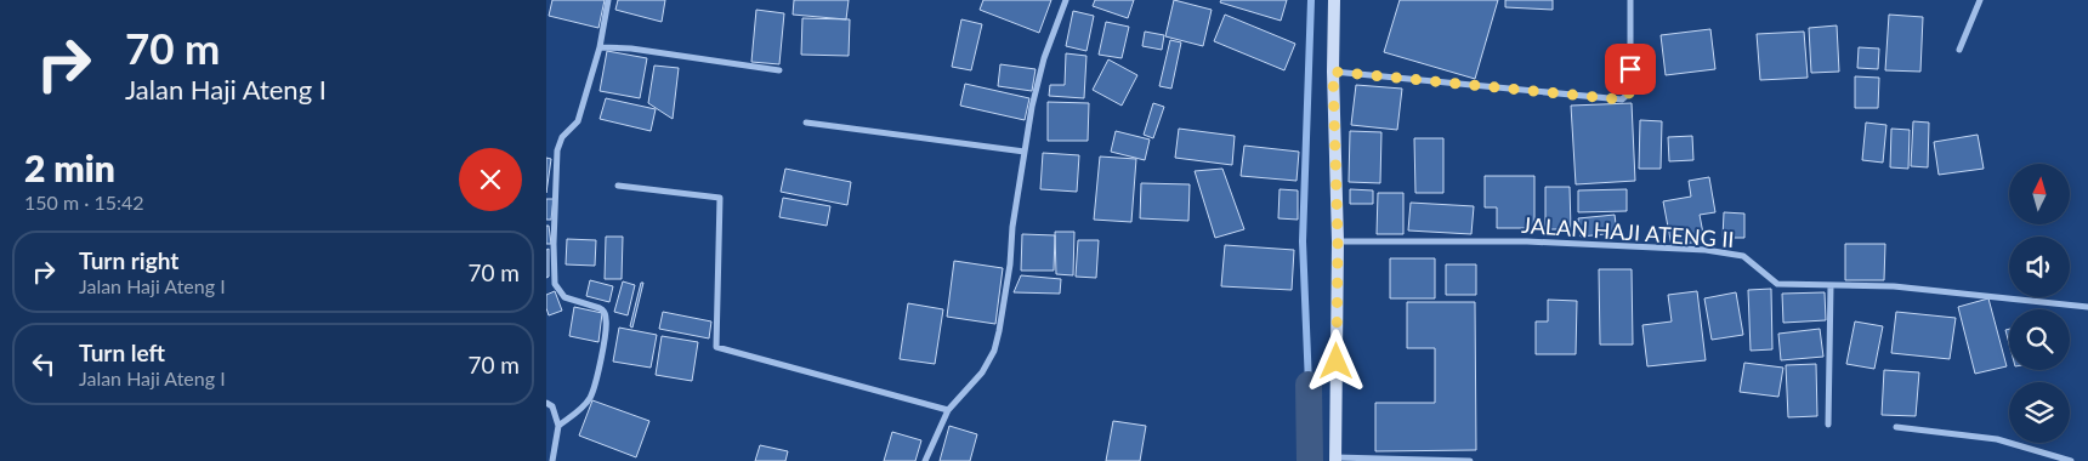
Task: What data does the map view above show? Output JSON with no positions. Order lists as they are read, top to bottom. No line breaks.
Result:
{"streets":{"street":["JALAN HAJI ATENG II"]},"north":"top","page":{"turn":["70 m","Jalan Haji Ateng I"],"heading":["2 min","150 m · 15:42"],"list":[{"name":"Turn right","note":"Jalan Haji Ateng I","value":"70 m"},{"name":"Turn left","note":"Jalan Haji Ateng I","value":"70 m"}]}}
